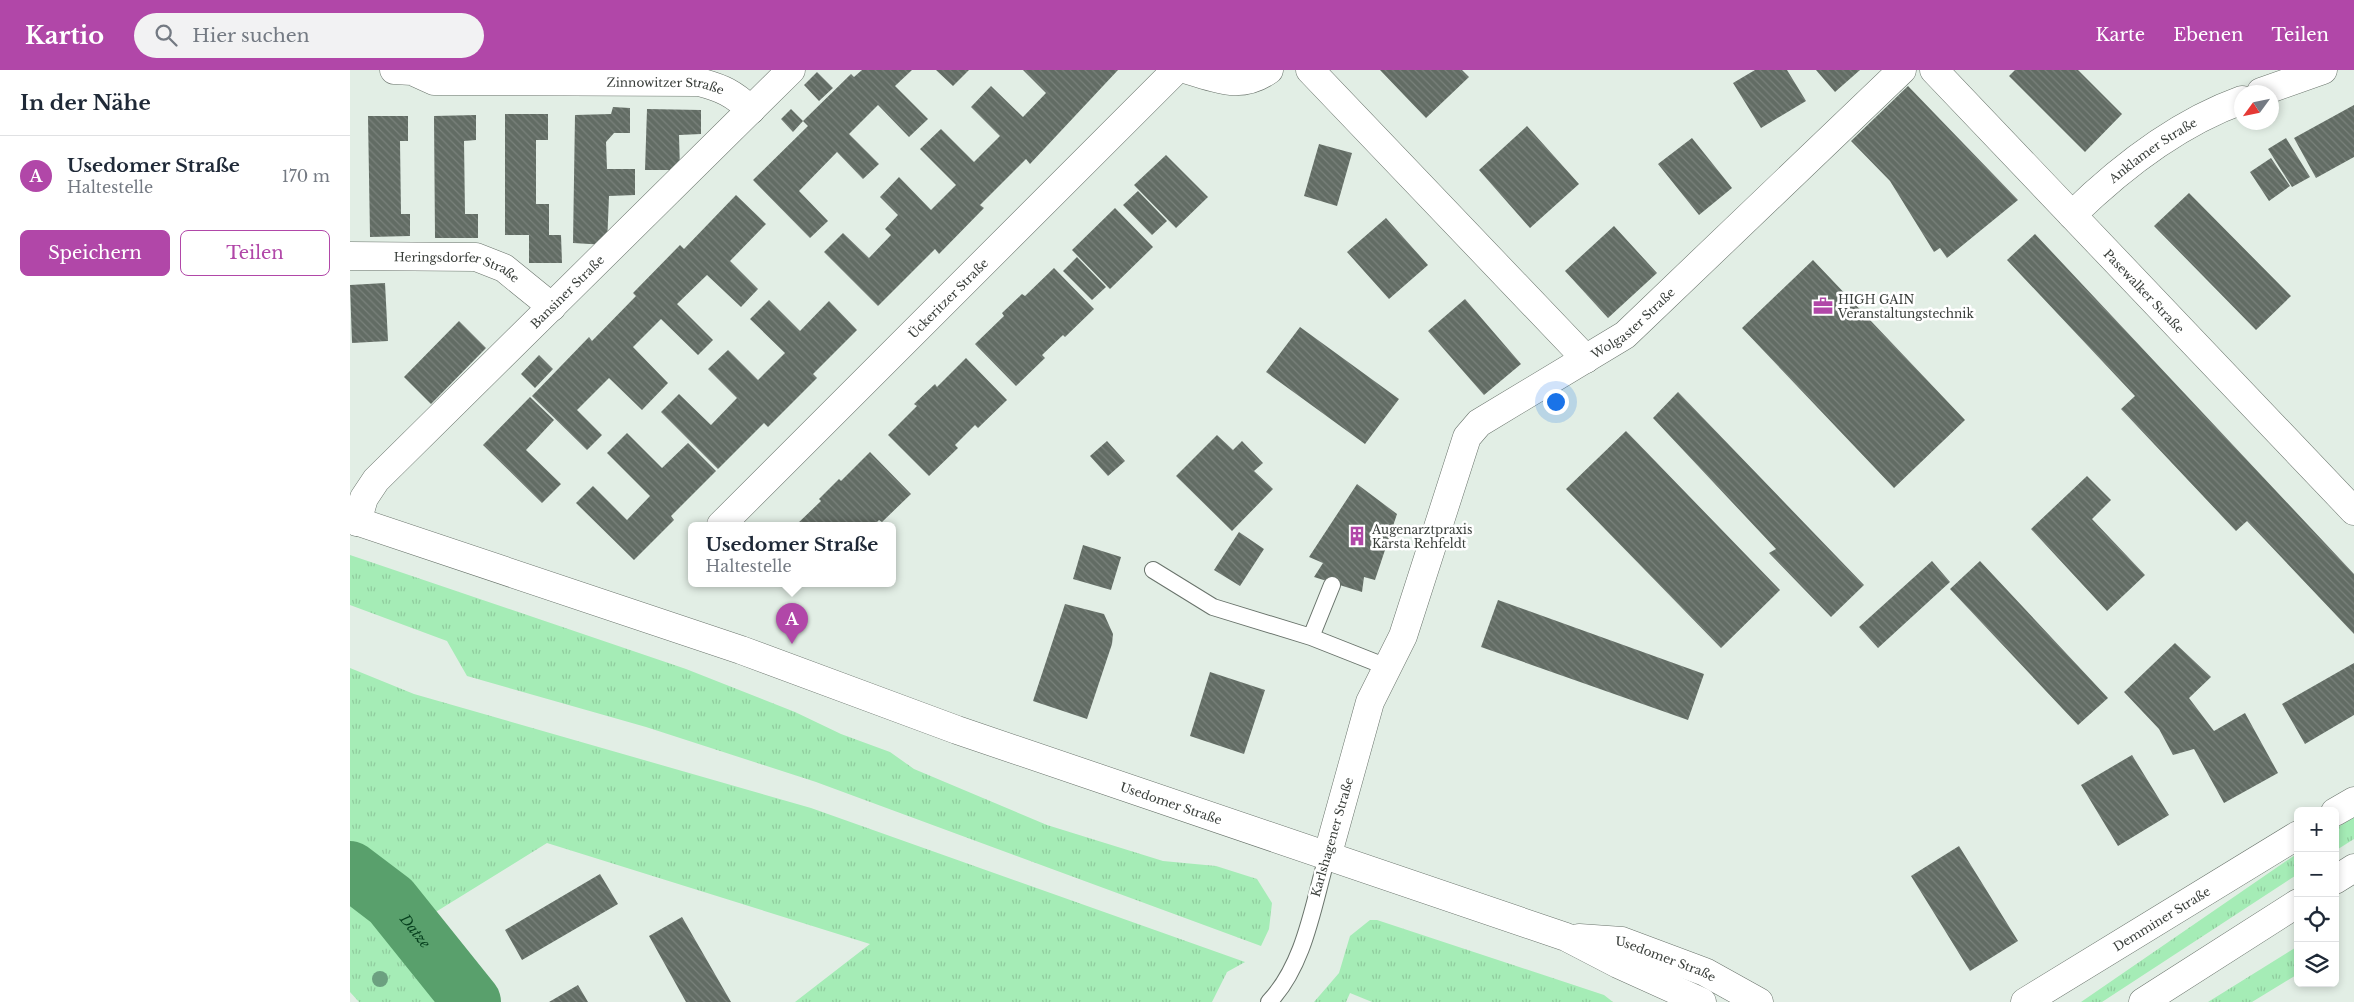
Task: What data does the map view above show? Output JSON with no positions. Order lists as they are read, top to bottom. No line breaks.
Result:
{"streets":{"street":["Zinnowitzer Straße","Anklamer Straße","Heringsdorfer Straße","Pasewalker Straße","Bansiner Straße","Ückeritzer Straße","Wolgaster Straße","Usedomer Straße","Karlshagener Straße","Demminer Straße"]},"crossings":[["Zinnowitzer Straße","Bansiner Straße"],["Anklamer Straße","Pasewalker Straße"],["Heringsdorfer Straße","Bansiner Straße"],["Bansiner Straße","Usedomer Straße"],["Wolgaster Straße","Karlshagener Straße"],["Usedomer Straße","Karlshagener Straße"]],"water":["Datze"],"places":{"office":["HIGH GAIN Veranstaltungstechnik"],"building":["Augenarztpraxis Karsta Rehfeldt"]},"north":"bottom left","page":{"header":"Kartio","search":"Hier suchen","nav":["Karte","Ebenen","Teilen"],"heading":"In der Nähe","list":[{"mark":"A","name":"Usedomer Straße","note":"Haltestelle","value":"170 m"}],"buttons":["Speichern","Teilen"],"popup":["Usedomer Straße","Haltestelle"],"pins":"A","map_buttons":["+","−"]}}
